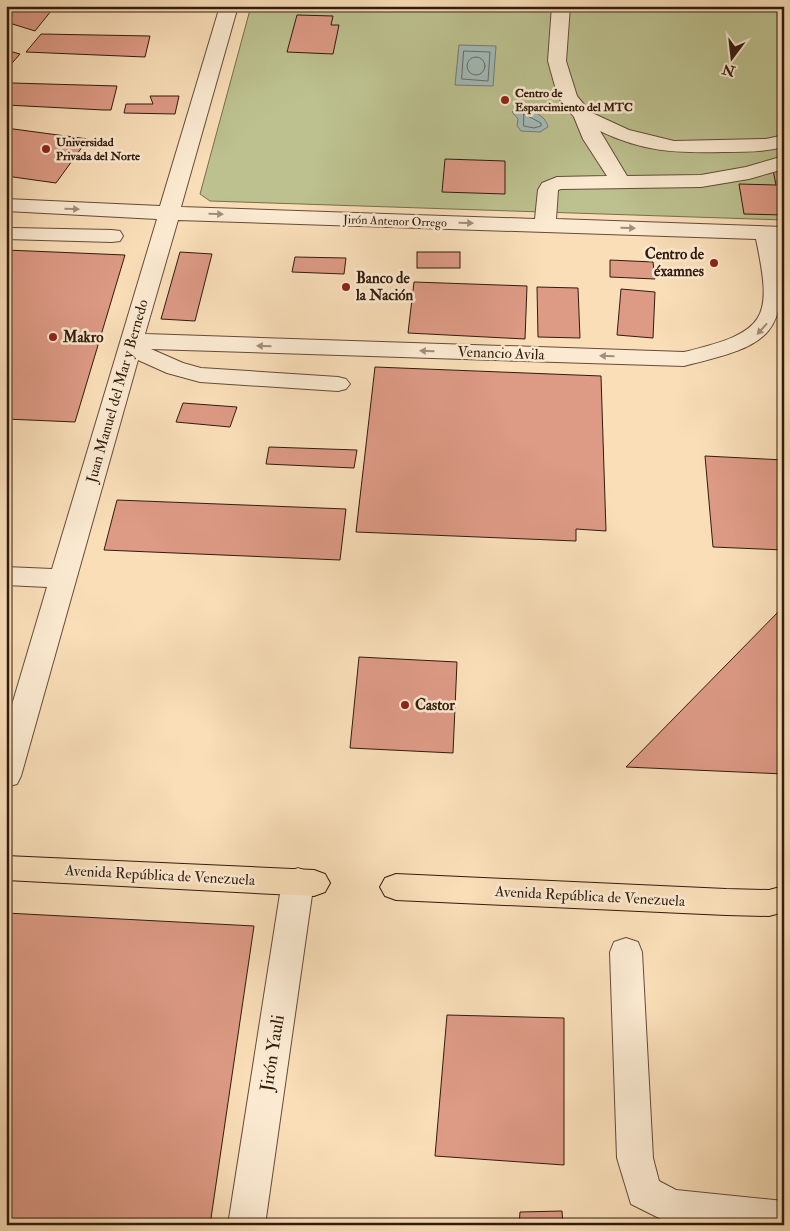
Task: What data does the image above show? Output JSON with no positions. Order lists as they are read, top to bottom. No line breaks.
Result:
{"streets":{"main road":["Avenida República de Venezuela"],"street":["Jirón Antenor Orrego","Venancio Avila","Juan Manuel del Mar y Bernedo","Jirón Yauli"]},"crossings":[["Jirón Antenor Orrego","Venancio Avila"],["Jirón Antenor Orrego","Juan Manuel del Mar y Bernedo"],["Venancio Avila","Juan Manuel del Mar y Bernedo"],["Avenida República de Venezuela","Jirón Yauli"]],"places":["Centro de Esparcimiento del MTC","Universidad Privada del Norte","Centro de éxamnes","Banco de la Nación","Makro","Castor"],"north":"bottom"}
